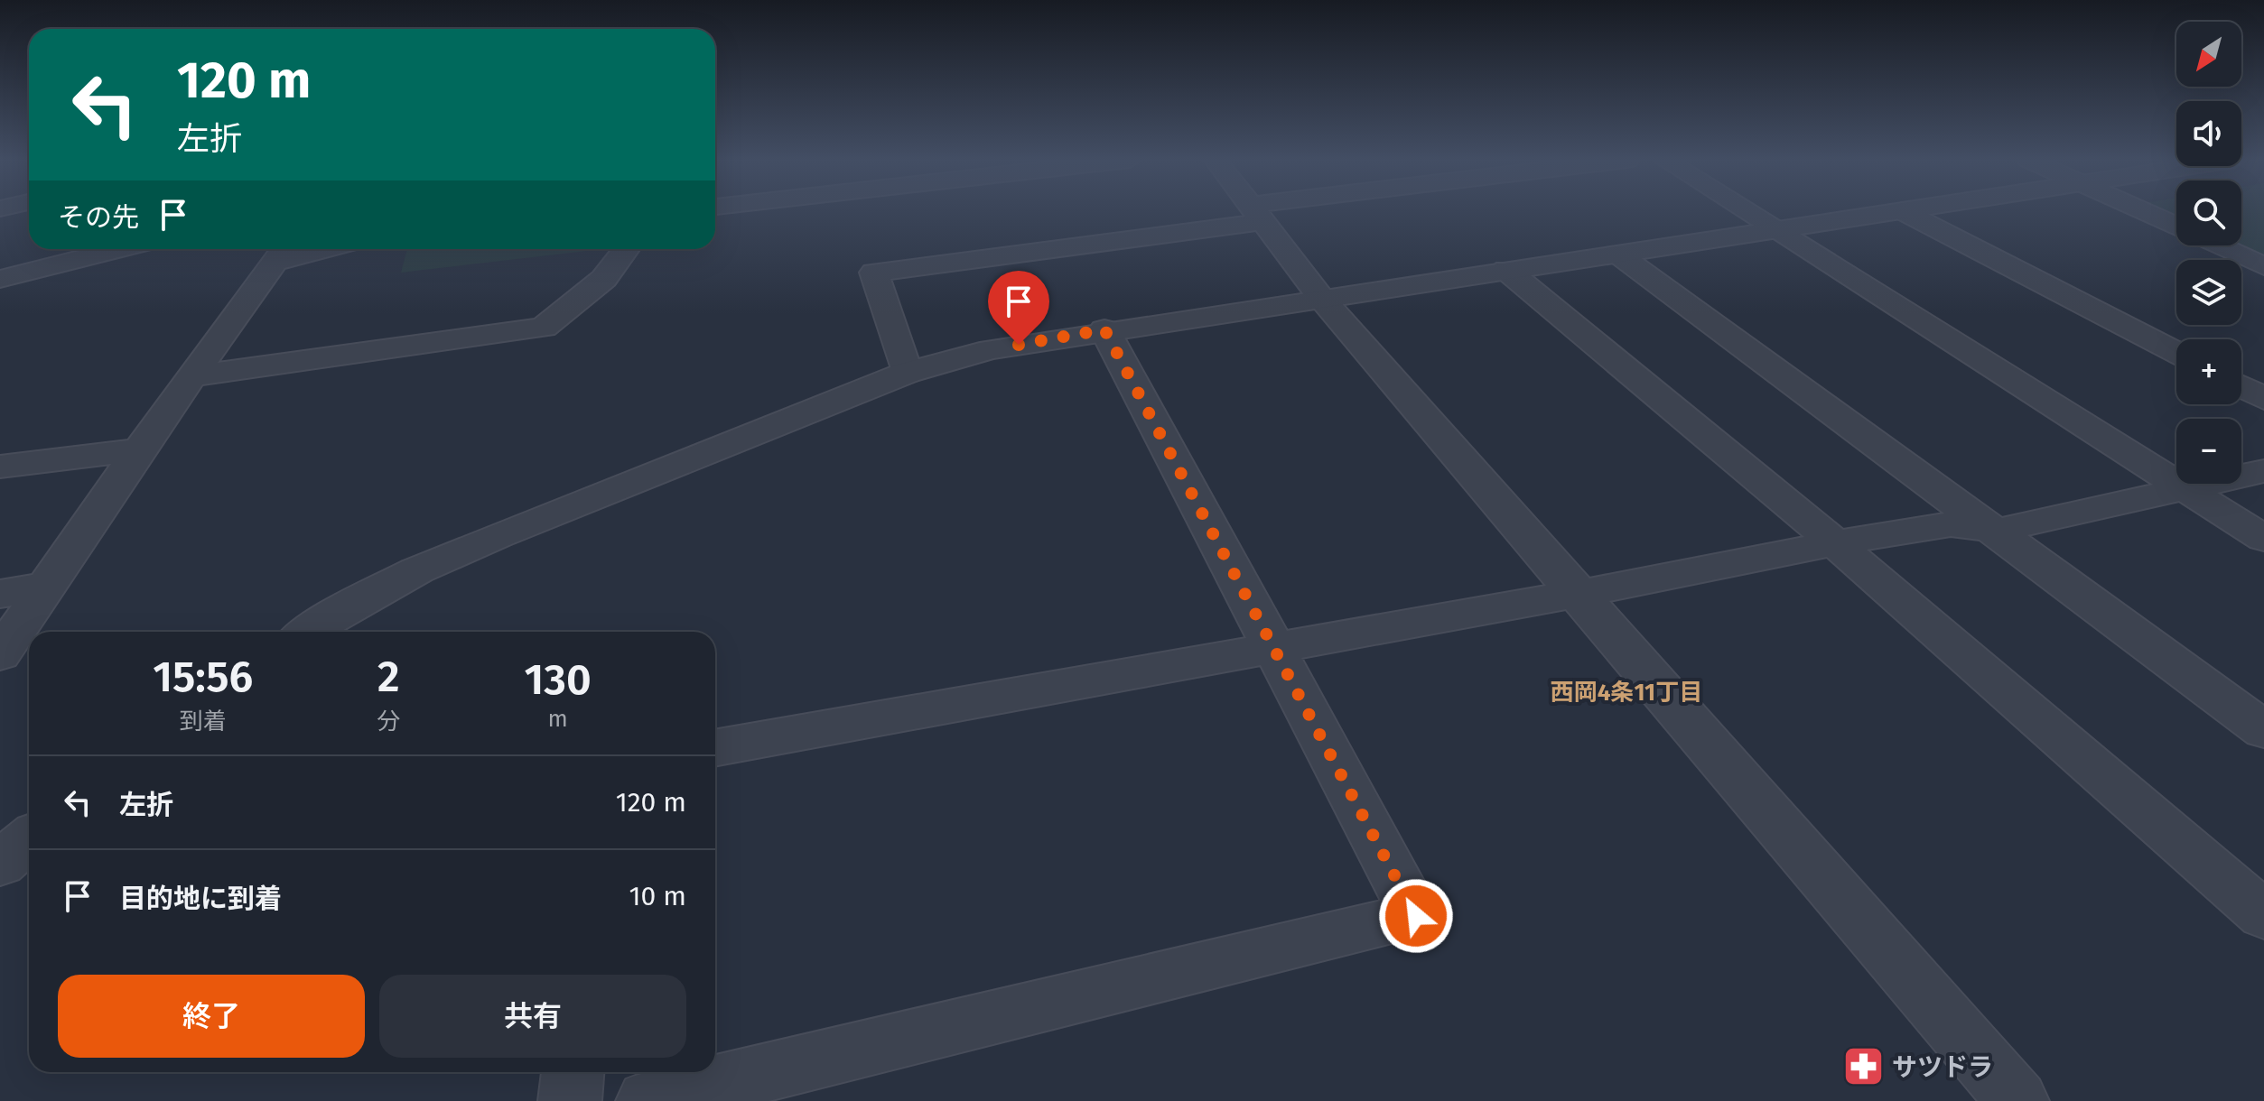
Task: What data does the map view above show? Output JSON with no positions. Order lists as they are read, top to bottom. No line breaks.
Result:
{"districts":["西岡4条11丁目"],"places":{"pharmacy":["サツドラ"]},"north":"bottom left","page":{"map_buttons":["+","−"],"turn":["120 m","左折"],"then":"その先","eta":["15:56","到着","2","分","130","m"],"list":[{"name":"左折","value":"120 m"},{"name":"目的地に到着","value":"10 m"}],"buttons":["終了","共有"]}}
